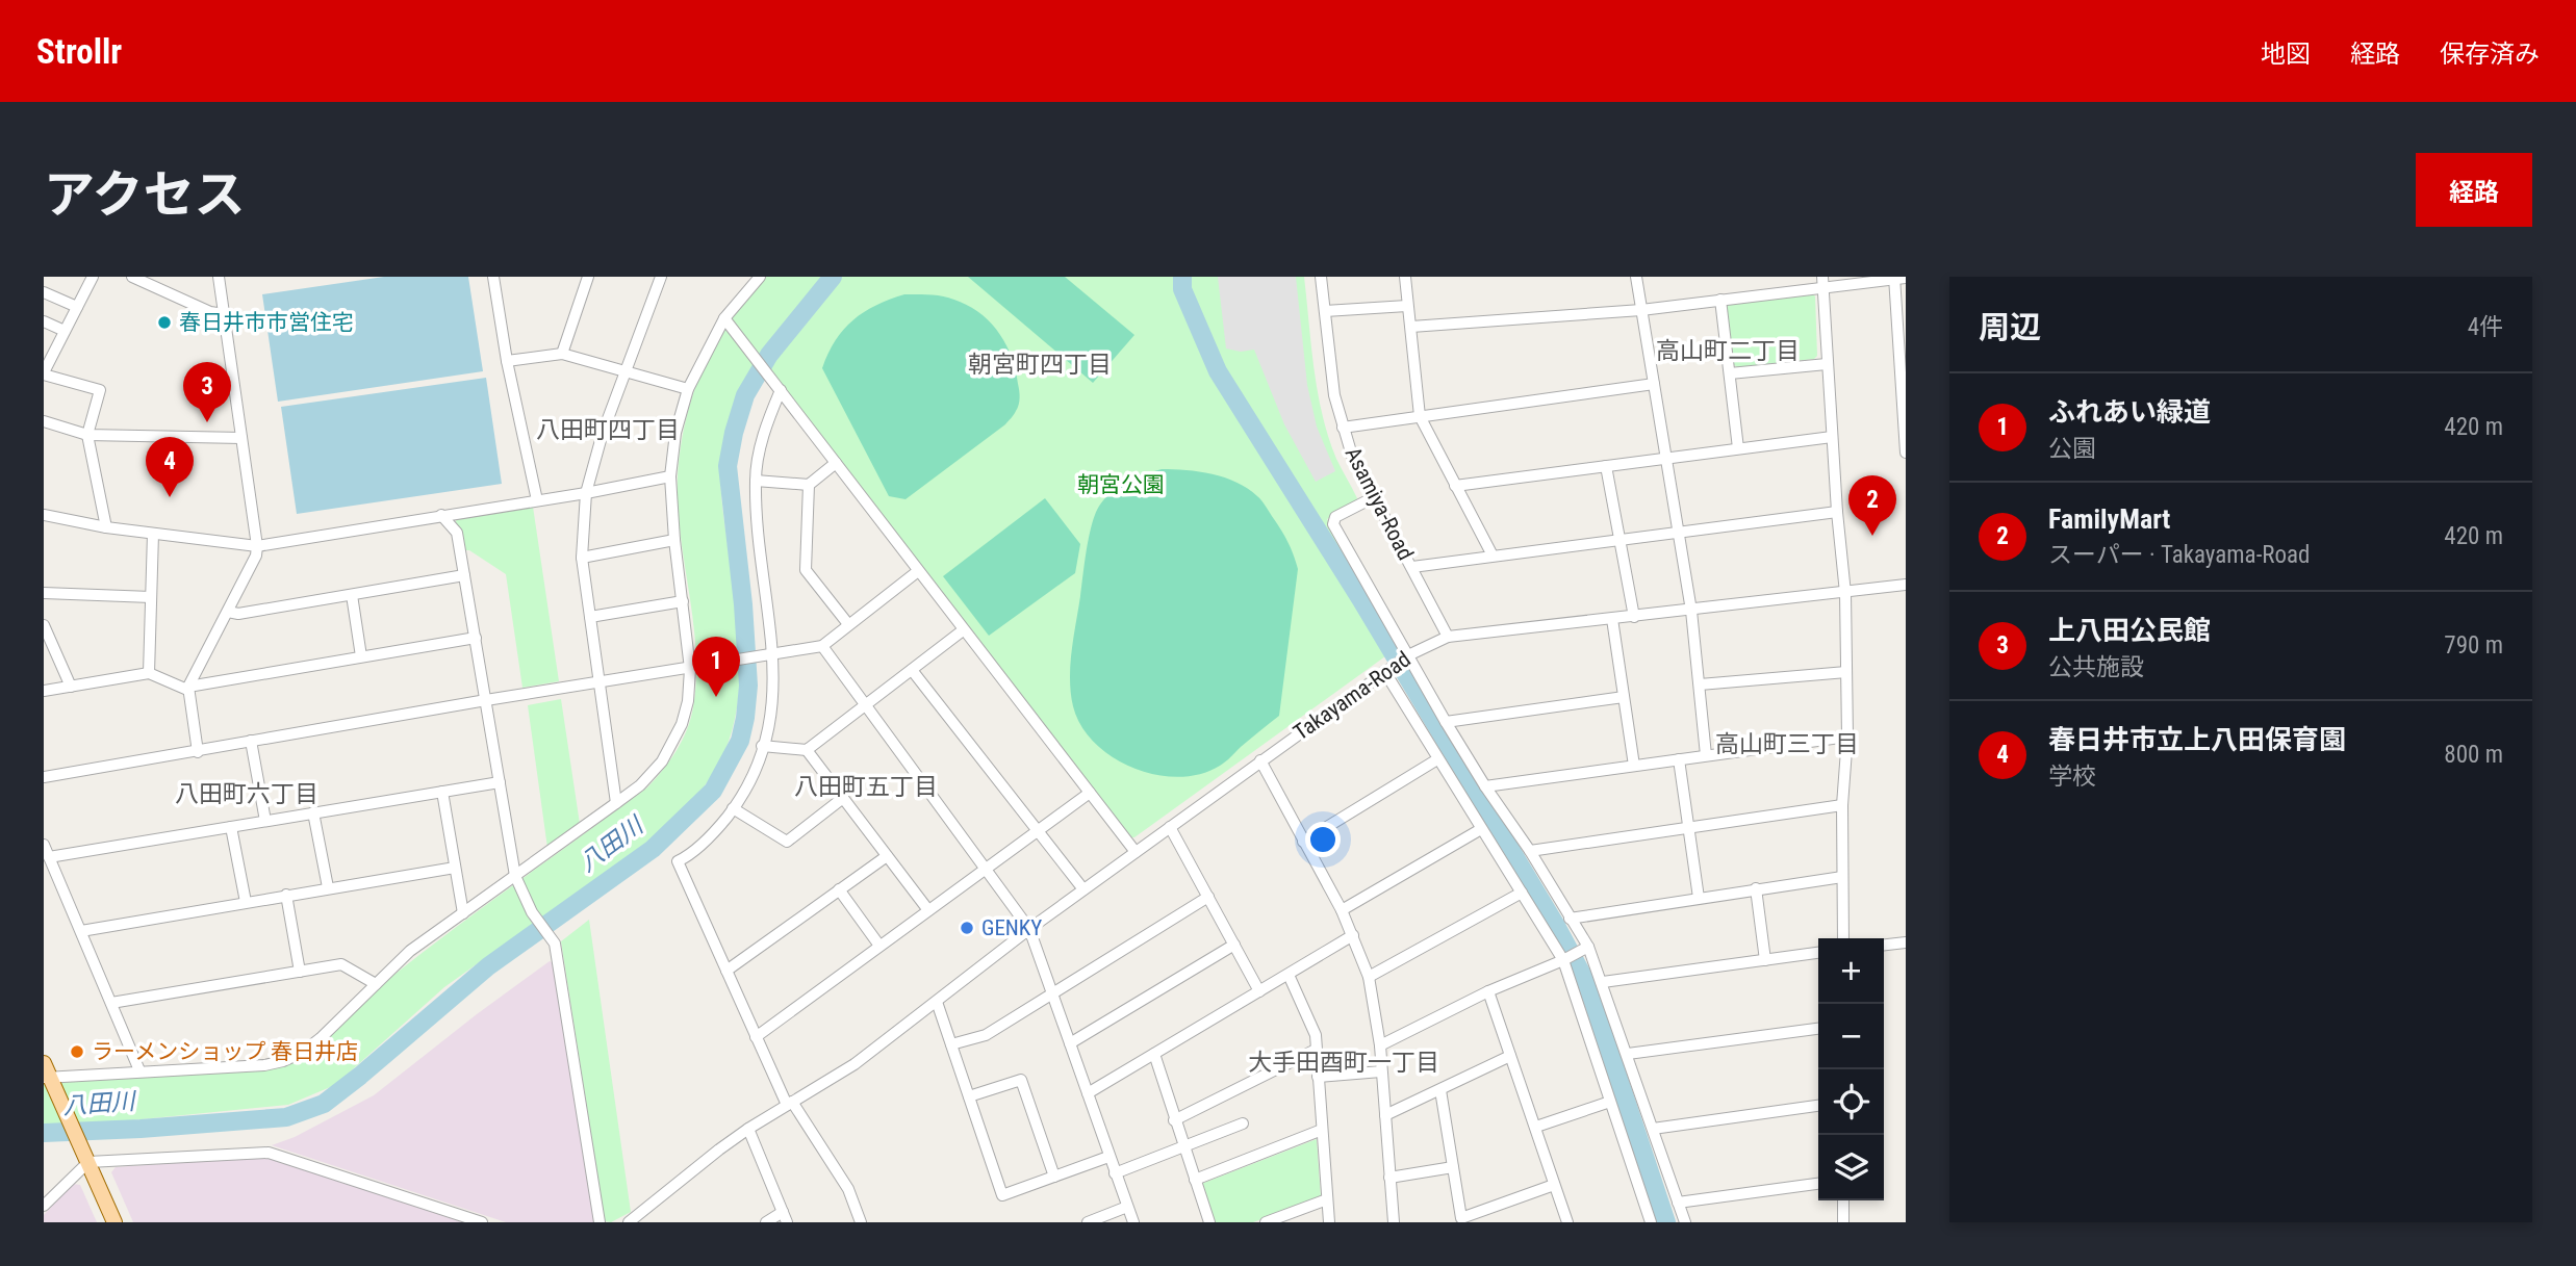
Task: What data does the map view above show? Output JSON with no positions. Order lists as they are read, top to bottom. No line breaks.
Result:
{"streets":{"street":["Asamiya-Road","Takayama-Road"]},"crossings":[["Asamiya-Road","Takayama-Road"]],"districts":["高山町二丁目","朝宮町四丁目","八田町四丁目","高山町三丁目","八田町五丁目","八田町六丁目","大手田酉町一丁目"],"water":["八田川"],"parks":["朝宮公園"],"places":["春日井市市営住宅","GENKY","ラーメンショップ 春日井店"],"page":{"header":"Strollr","nav":["地図","経路","保存済み"],"title":"アクセス","buttons":"経路","heading":["周辺","4件"],"pins":["3","4","2","1"],"list":[{"mark":"1","name":"ふれあい緑道","note":"公園","value":"420 m"},{"mark":"2","name":"FamilyMart","note":"スーパー · Takayama-Road","value":"420 m"},{"mark":"3","name":"上八田公民館","note":"公共施設","value":"790 m"},{"mark":"4","name":"春日井市立上八田保育園","note":"学校","value":"800 m"}],"map_buttons":["+","−"]}}
